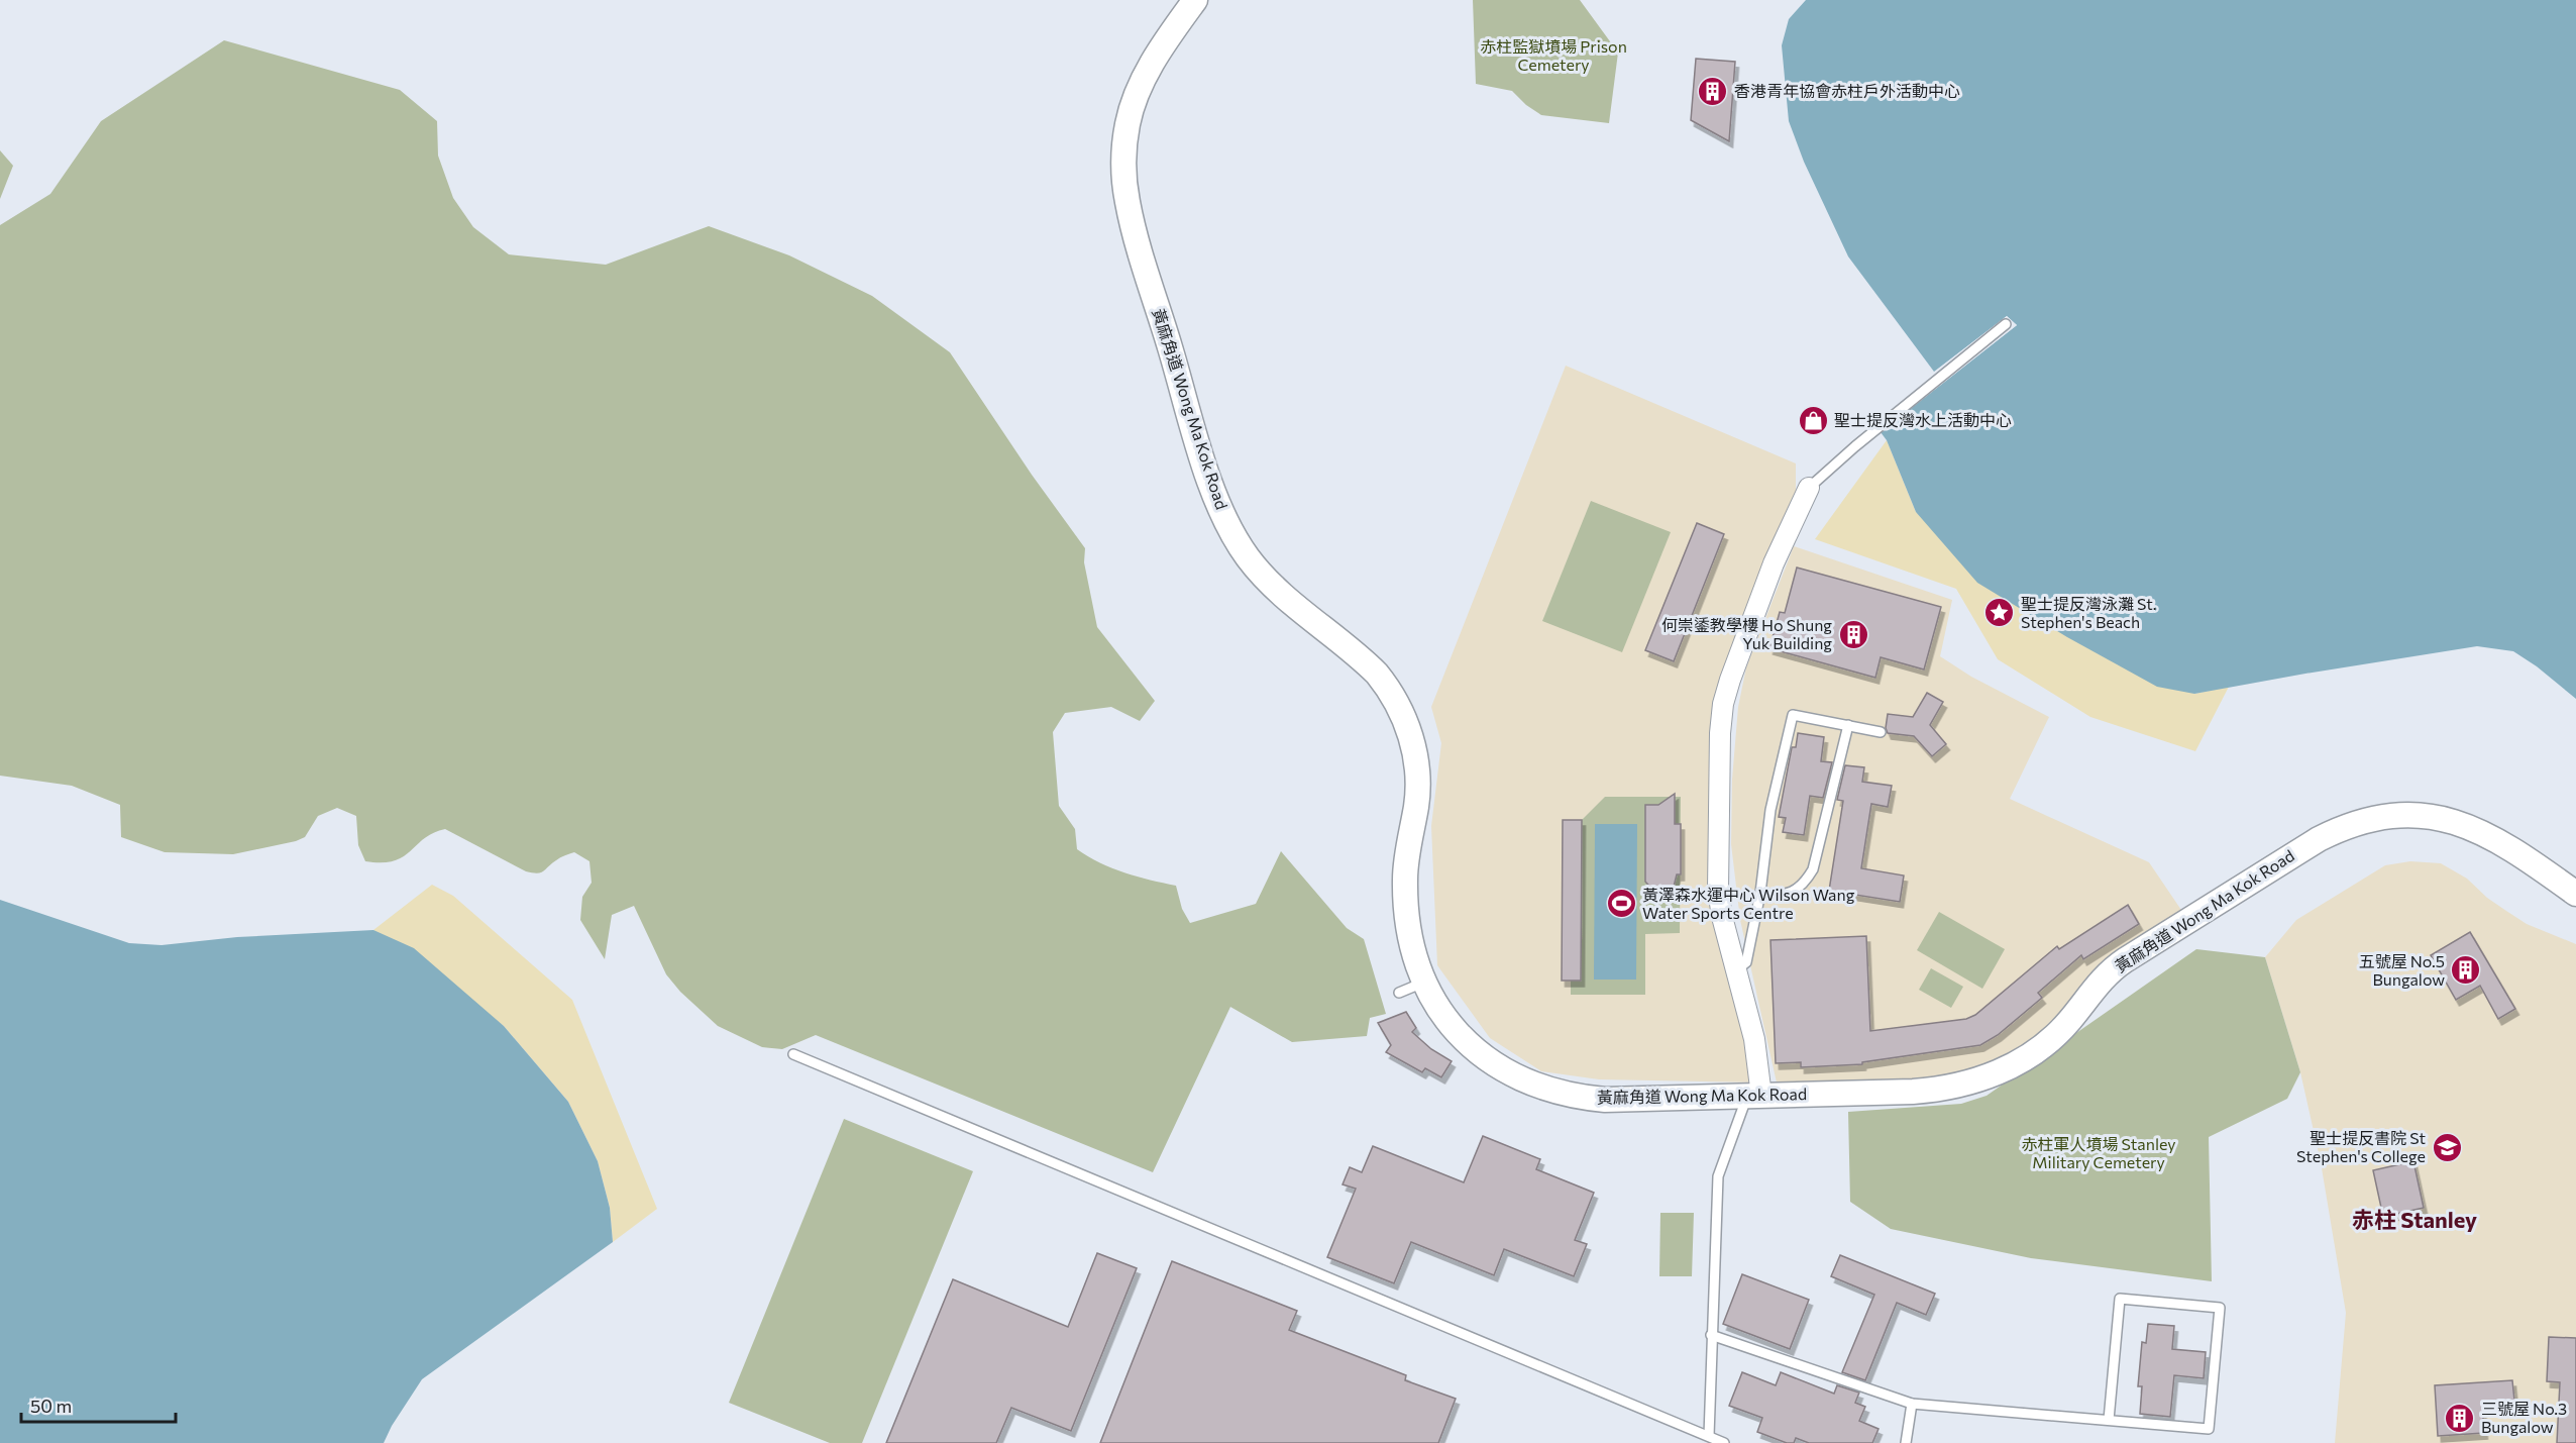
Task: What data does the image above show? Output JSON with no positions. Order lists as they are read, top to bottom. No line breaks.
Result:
{"streets":{"street":["黃麻角道 Wong Ma Kok Road"]},"districts":["赤柱 Stanley"],"parks":["赤柱監獄墳場 Prison Cemetery","赤柱軍人墳場 Stanley Military Cemetery"],"places":{"building":["香港青年協會赤柱戶外活動中心","何崇鋈教學樓 Ho Shung Yuk Building","五號屋 No.5 Bungalow","三號屋 No.3 Bungalow"],"shop":["聖士提反灣水上活動中心"],"place":["聖士提反灣泳灘 St. Stephen's Beach"],"sports":["黃澤森水運中心 Wilson Wang Water Sports Centre"],"school or university":["聖士提反書院 St Stephen's College"]},"scale_bar":"50 m"}
